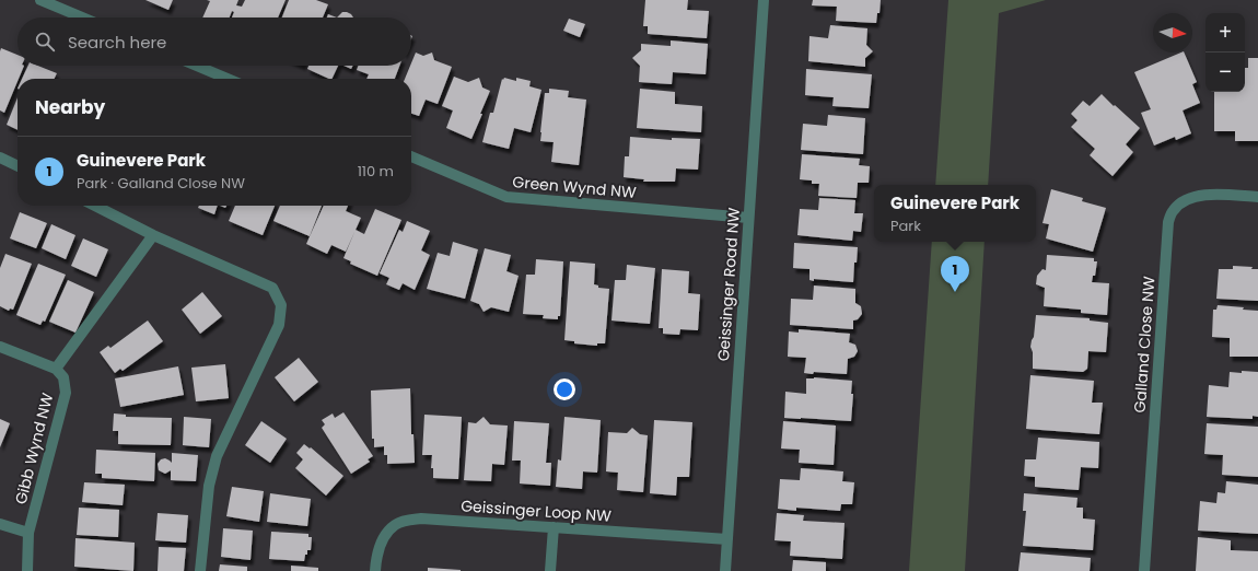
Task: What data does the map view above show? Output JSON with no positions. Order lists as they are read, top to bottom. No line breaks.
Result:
{"streets":{"street":["Green Wynd NW","Geissinger Road NW","Galland Close NW","Gibb Wynd NW","Geissinger Loop NW"]},"crossings":[["Green Wynd NW","Geissinger Road NW"],["Geissinger Road NW","Geissinger Loop NW"]],"north":"right","page":{"map_buttons":["+","−"],"search":"Search here","heading":"Nearby","list":[{"mark":"1","name":"Guinevere Park","note":"Park · Galland Close NW","value":"110 m"}],"popup":["Guinevere Park","Park"],"pins":"1"}}
